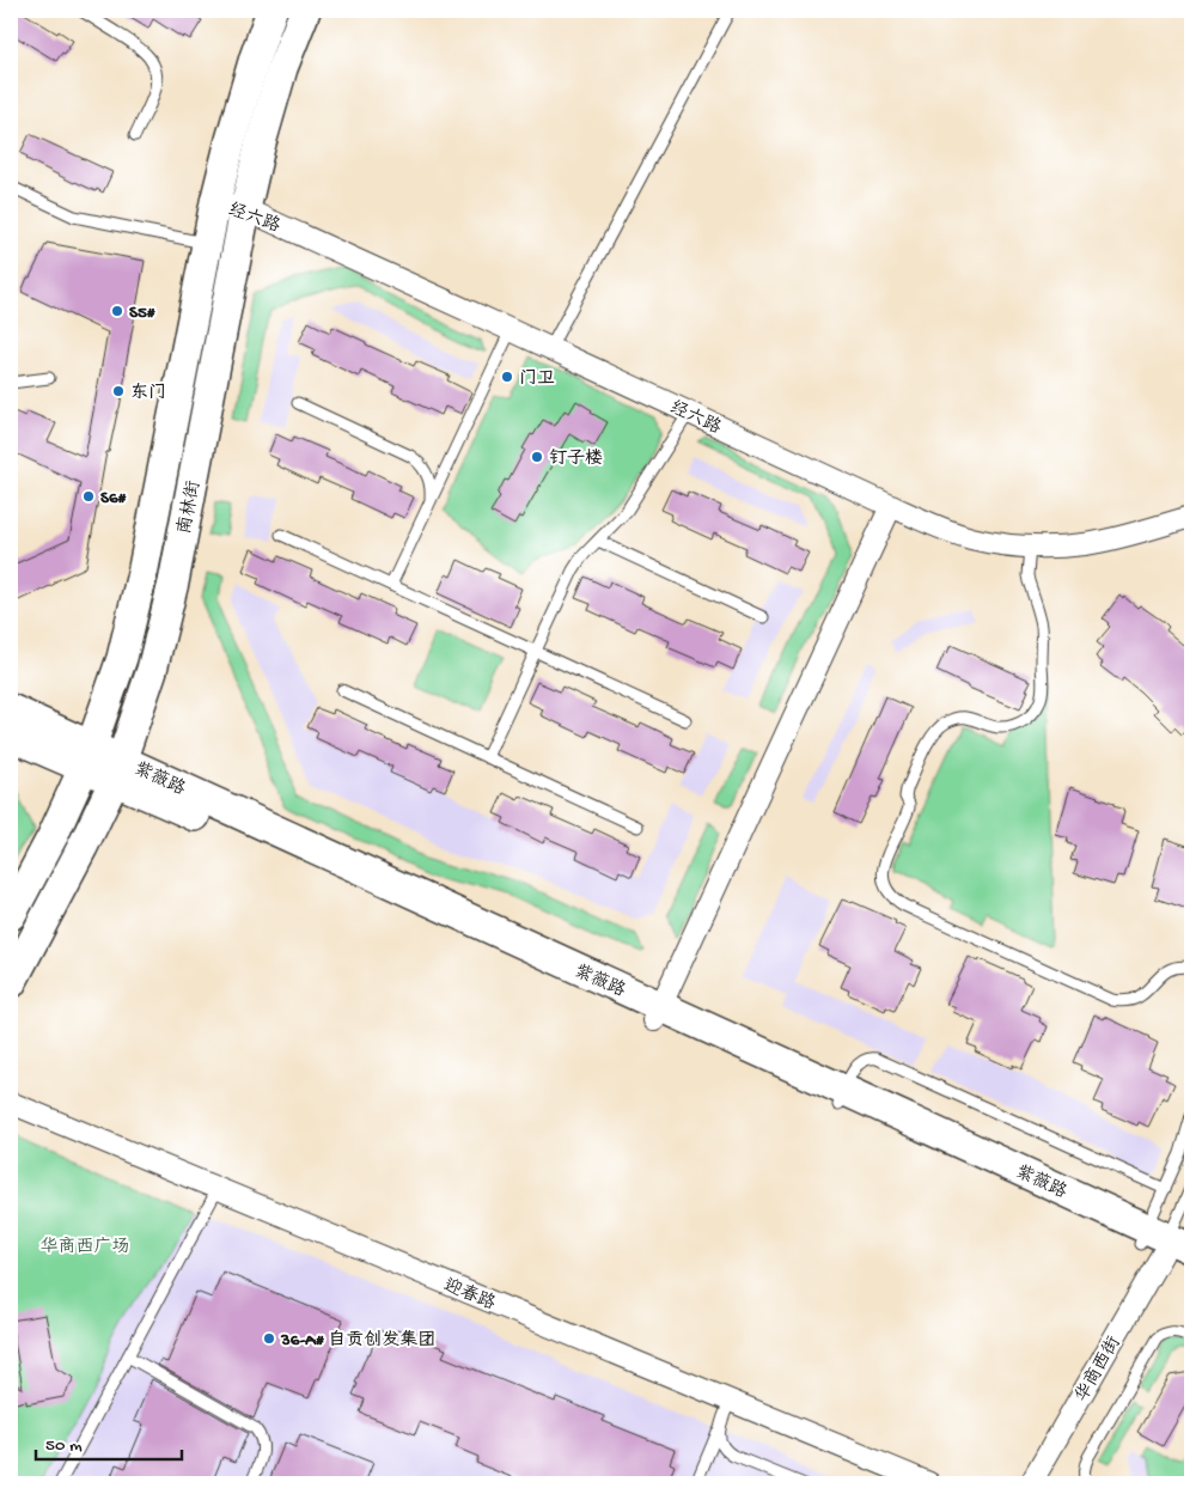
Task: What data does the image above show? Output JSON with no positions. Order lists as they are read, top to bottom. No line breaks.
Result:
{"streets":{"main road":["南林街","紫薇路"],"street":["经六路","迎春路","华商西街"]},"crossings":[["经六路","南林街"],["南林街","紫薇路"],["紫薇路","华商西街"]],"parks":["华商西广场"],"places":["S5#","门卫","东门","钉子楼","S6#","36-A# 自贡创发集团"],"scale_bar":"50 m"}
